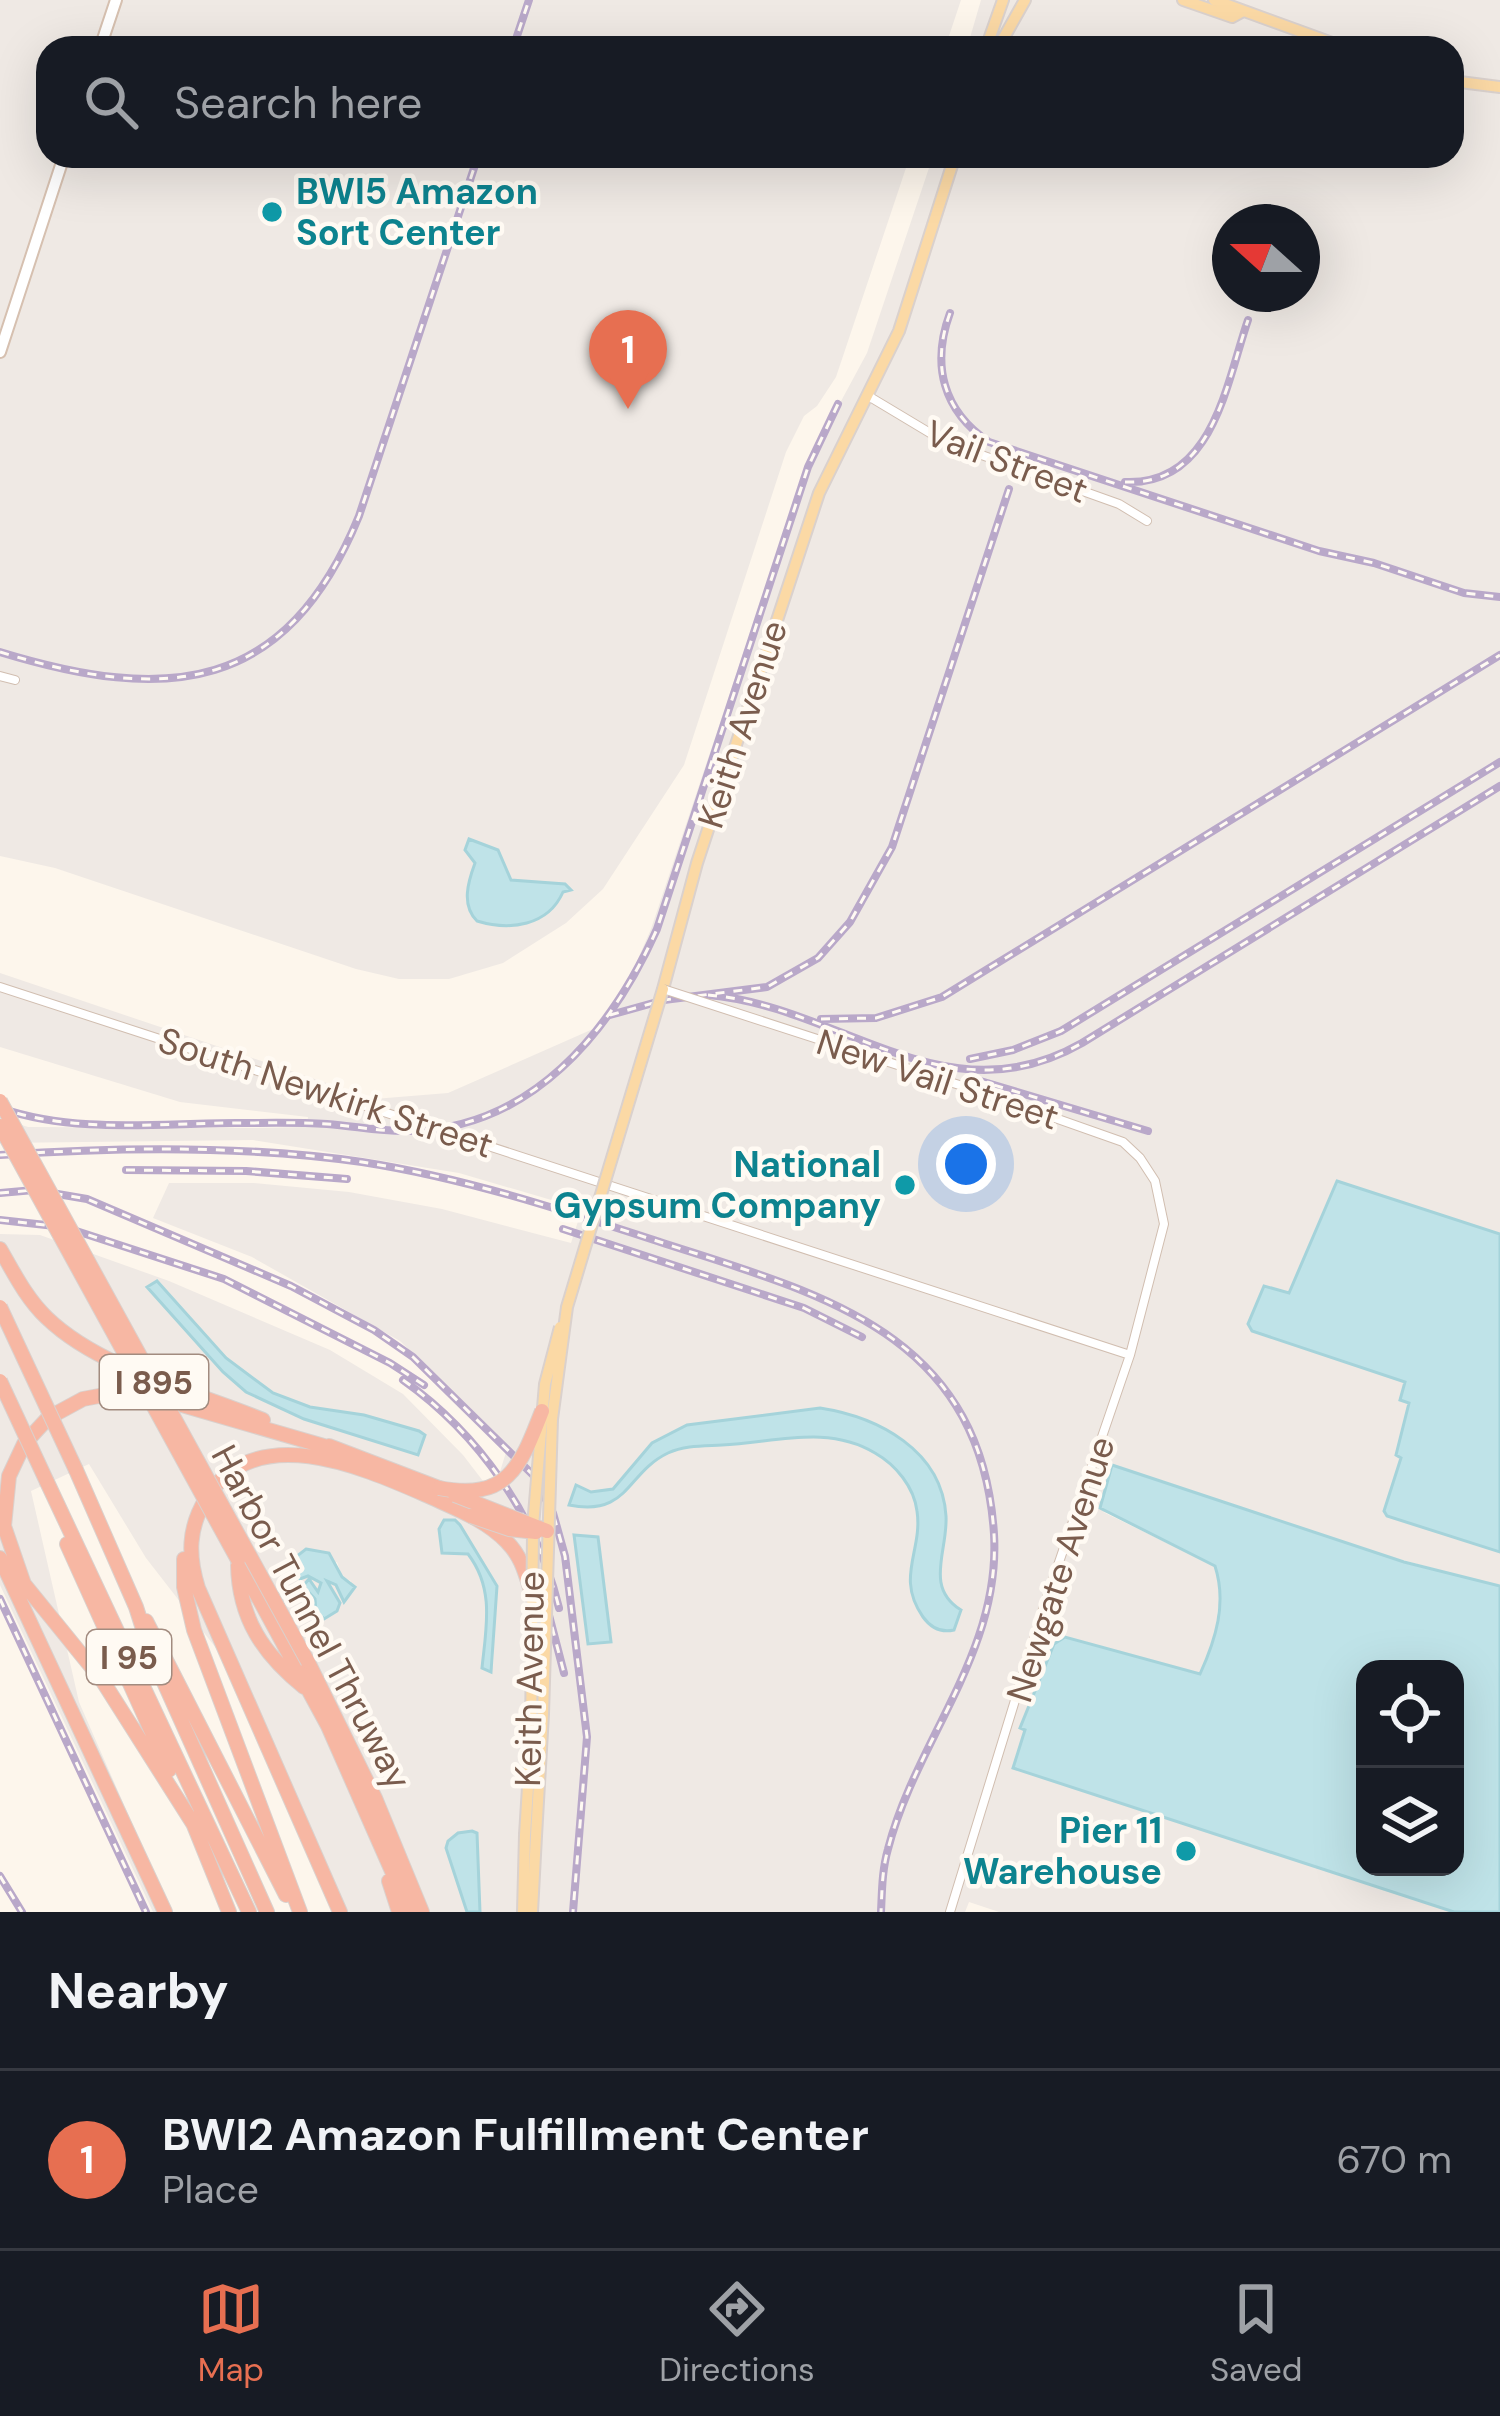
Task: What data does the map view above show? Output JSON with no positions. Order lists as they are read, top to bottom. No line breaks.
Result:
{"streets":{"highway":["I 895","Harbor Tunnel Thruway","I 95"],"main road":["Keith Avenue"],"street":["Vail Street","New Vail Street","South Newkirk Street","Newgate Avenue"]},"crossings":[["Vail Street","Keith Avenue"],["Keith Avenue","New Vail Street"],["New Vail Street","Newgate Avenue"],["South Newkirk Street","Newgate Avenue"]],"places":["BWI5 Amazon Sort Center","National Gypsum Company","Pier 11 Warehouse"],"north":"left","page":{"search":"Search here","pins":"1","heading":"Nearby","list":[{"mark":"1","name":"BWI2 Amazon Fulfillment Center","note":"Place","value":"670 m"}],"nav":["Map","Directions","Saved"]}}
